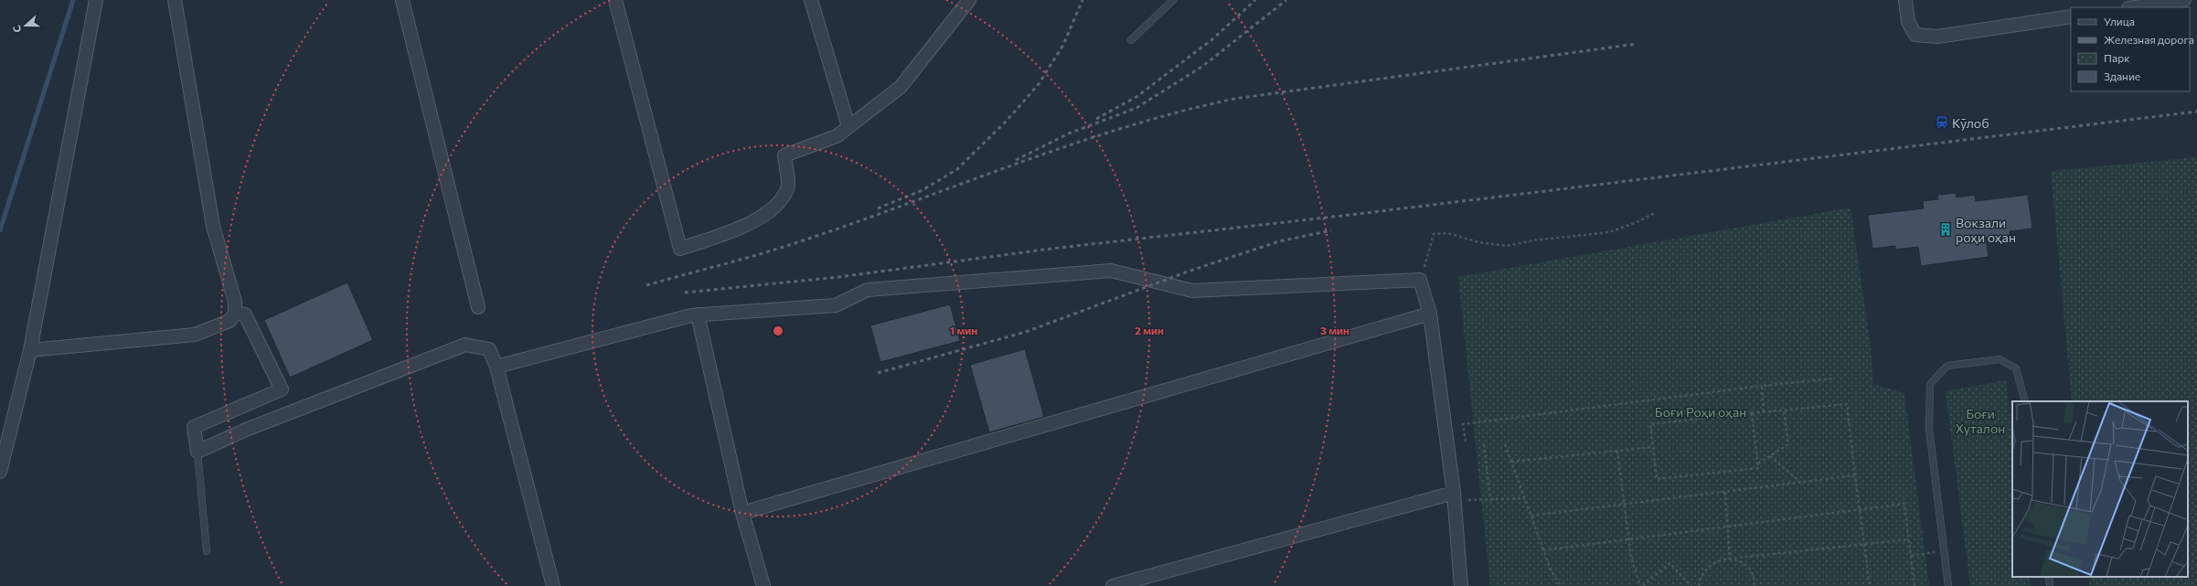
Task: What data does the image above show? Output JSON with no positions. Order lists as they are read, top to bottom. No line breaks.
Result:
{"parks":["Боғи Роҳи оҳан","Боғи Хуталон"],"places":{"station":["Кӯлоб"],"building":["Вокзали роҳи оҳан"]},"legend":["Улица","Железная дорога","Парк","Здание"],"north":"left","rings":["1 мин","2 мин","3 мин"]}
